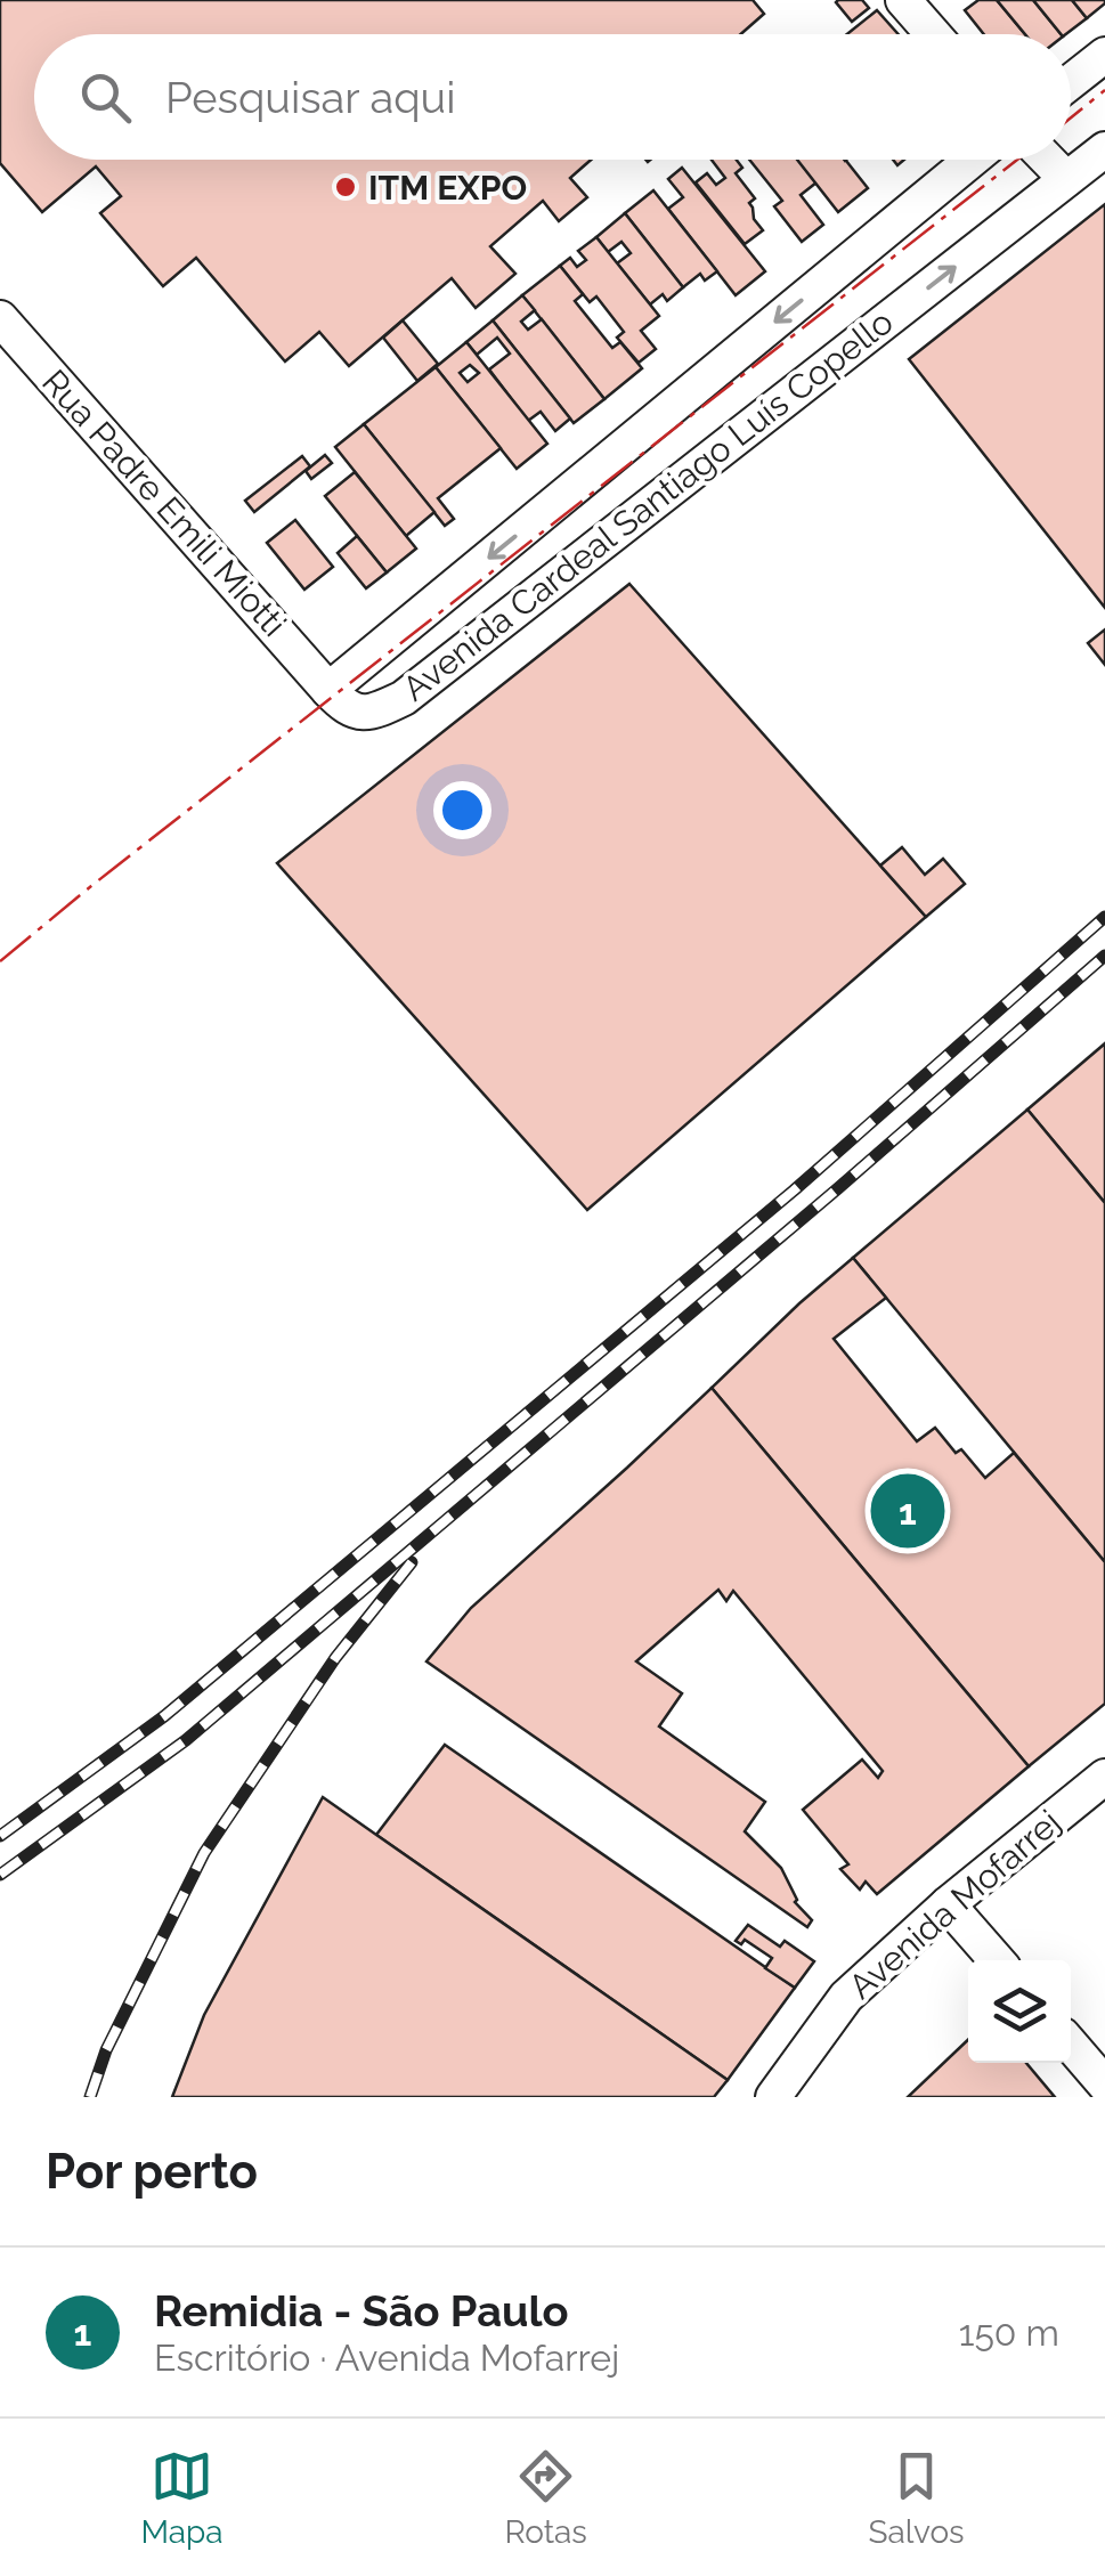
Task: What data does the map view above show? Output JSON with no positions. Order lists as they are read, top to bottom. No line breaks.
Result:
{"streets":{"street":["Rua Padre Emili Miotti","Avenida Cardeal Santiago Luís Copello","Avenida Mofarrej"]},"crossings":[["Rua Padre Emili Miotti","Avenida Cardeal Santiago Luís Copello"]],"places":["ITM EXPO"],"page":{"search":"Pesquisar aqui","pins":"1","heading":"Por perto","list":[{"mark":"1","name":"Remidia - São Paulo","note":"Escritório · Avenida Mofarrej","value":"150 m"}],"nav":["Mapa","Rotas","Salvos"]}}
